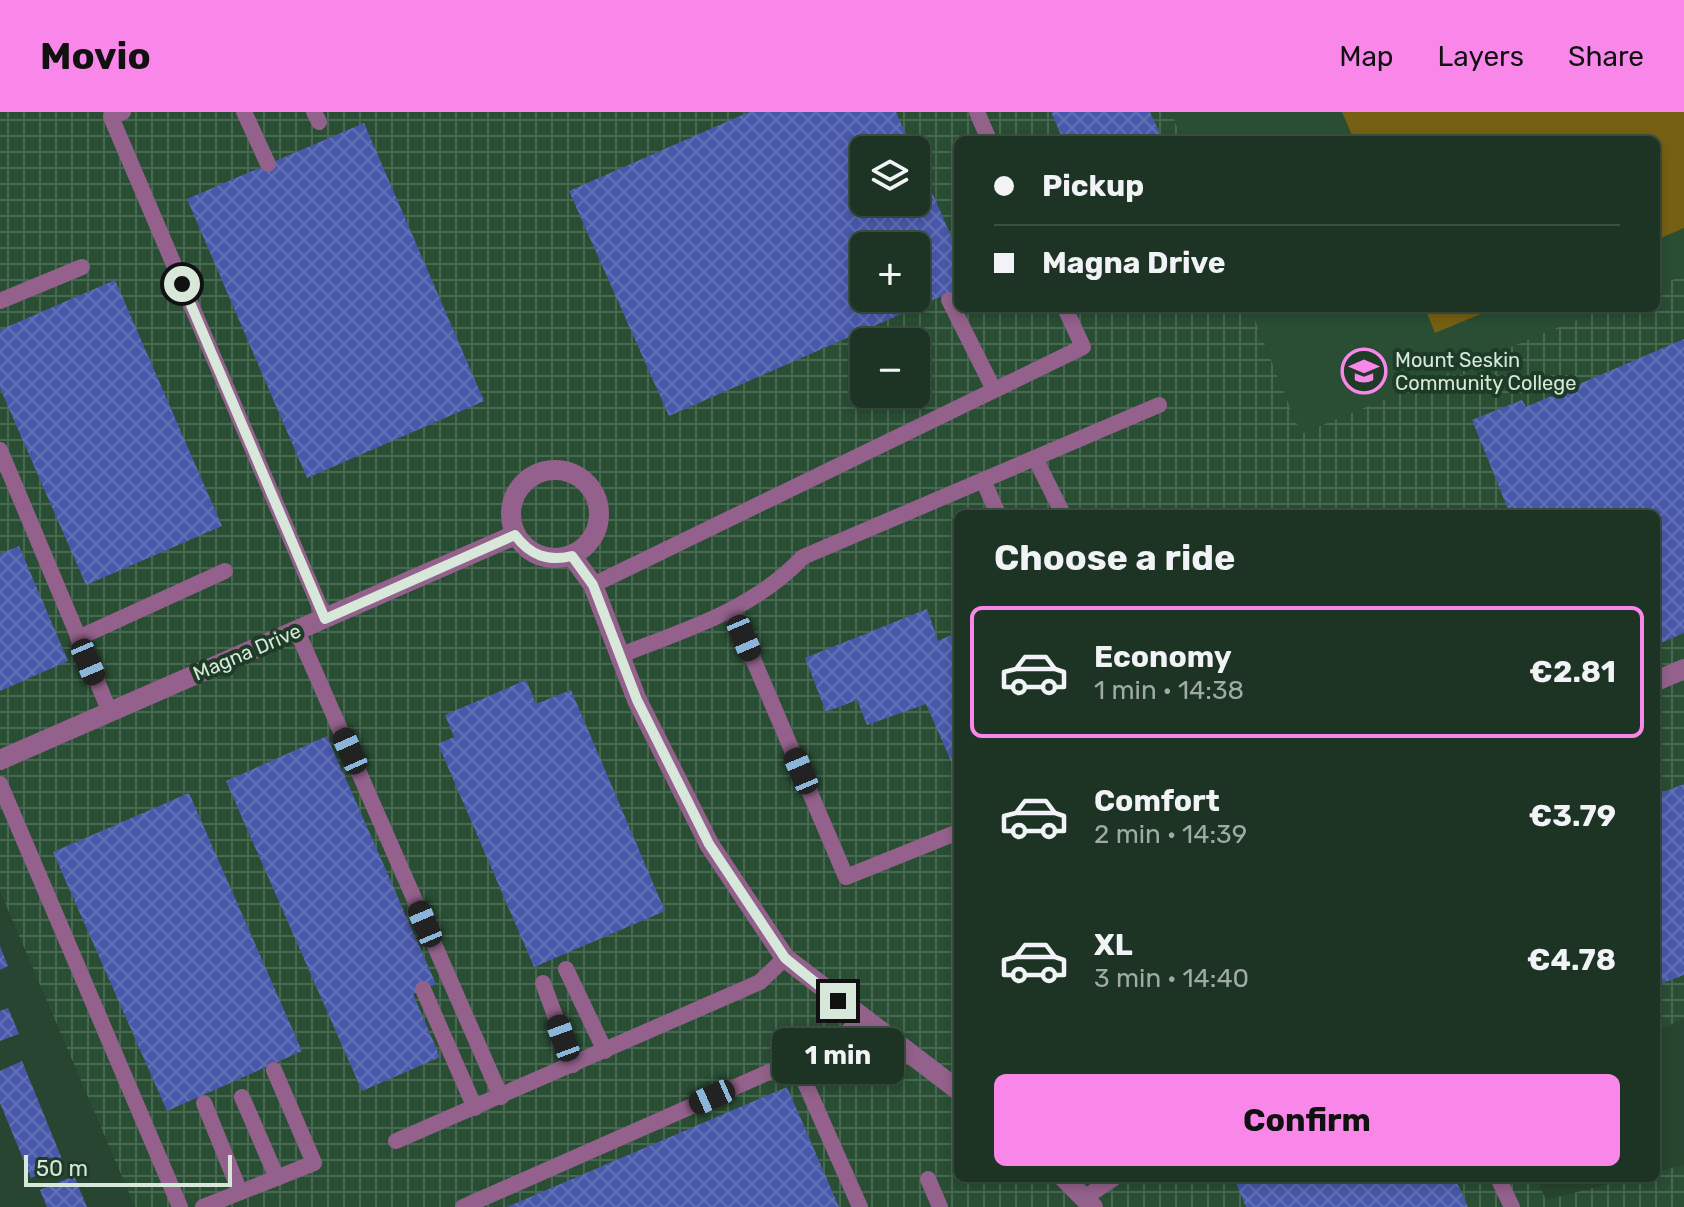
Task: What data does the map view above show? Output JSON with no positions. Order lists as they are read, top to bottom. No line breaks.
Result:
{"streets":{"street":["Magna Drive"]},"places":{"school or university":["Mount Seskin Community College"]},"scale_bar":"50 m","page":{"header":"Movio","nav":["Map","Layers","Share"],"map_buttons":["+","−"],"banner":["Pickup","Magna Drive"],"heading":"Choose a ride","list":[{"name":"Economy","note":"1 min · 14:38","value":"€2.81"},{"name":"Comfort","note":"2 min · 14:39","value":"€3.79"},{"name":"XL","note":"3 min · 14:40","value":"€4.78"}],"bubble":"1 min","buttons":"Confirm","scale":"50 m"}}
